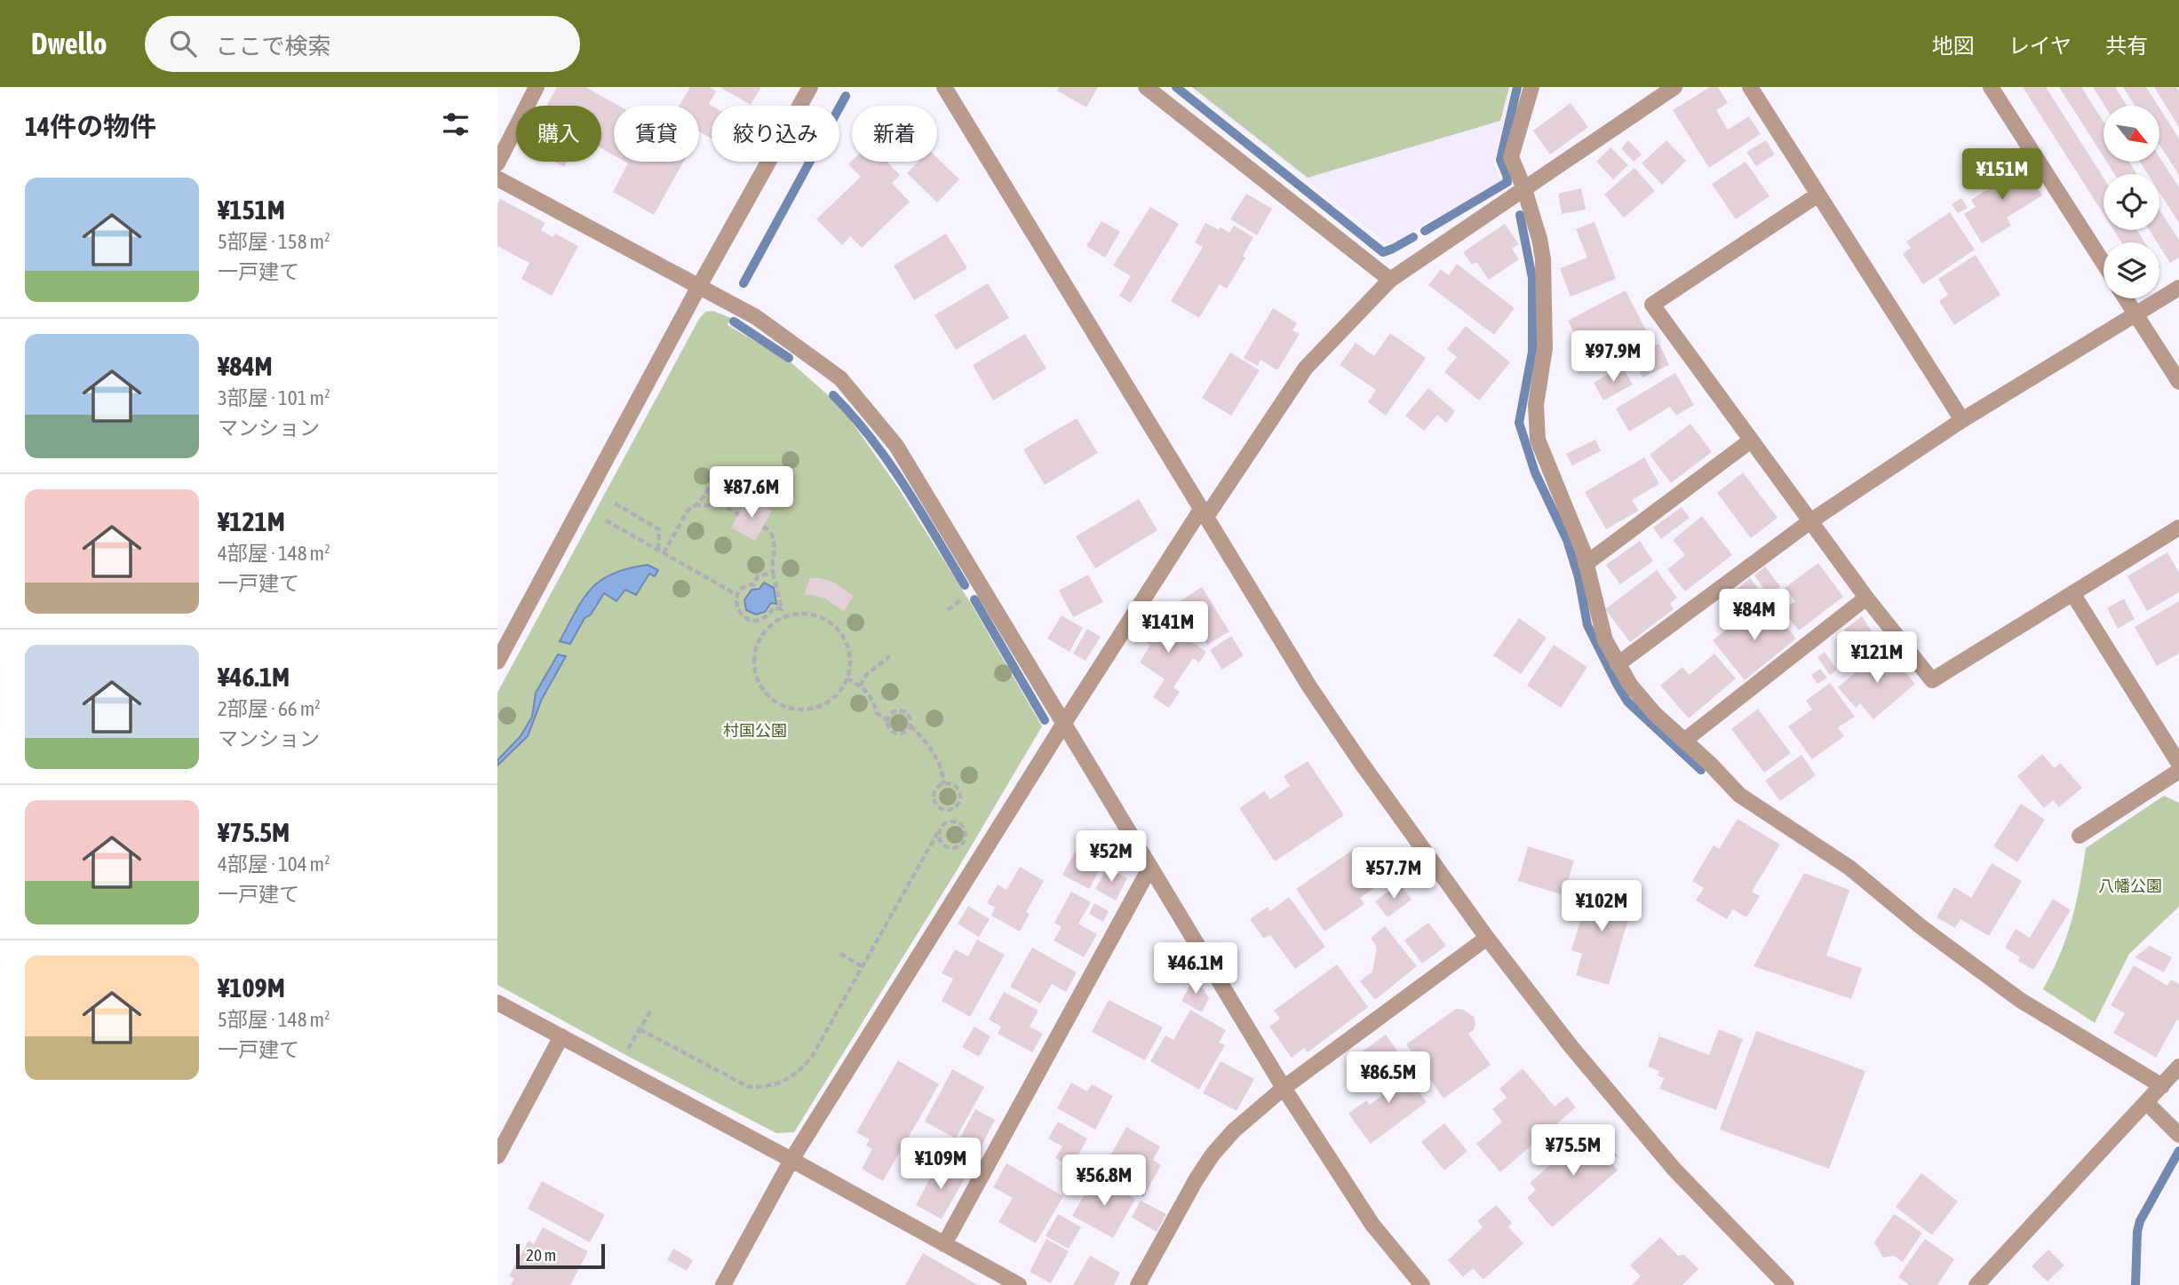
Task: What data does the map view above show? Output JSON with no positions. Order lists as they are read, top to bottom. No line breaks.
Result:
{"parks":["村国公園","八幡公園"],"scale_bar":"20 m","north":"bottom right","page":{"header":"Dwello","search":"ここで検索","nav":["地図","レイヤ","共有"],"heading":"14件の物件","chip":["購入","賃貸","絞り込み","新着"],"price":["¥151M","¥97.9M","¥87.6M","¥84M","¥141M","¥121M","¥52M","¥57.7M","¥102M","¥46.1M","¥86.5M","¥75.5M","¥109M","¥56.8M"],"list":[{"name":"¥151M","note":"5部屋 · 158 m² · 一戸建て"},{"name":"¥84M","note":"3部屋 · 101 m² · マンション"},{"name":"¥121M","note":"4部屋 · 148 m² · 一戸建て"},{"name":"¥46.1M","note":"2部屋 · 66 m² · マンション"},{"name":"¥75.5M","note":"4部屋 · 104 m² · 一戸建て"},{"name":"¥109M","note":"5部屋 · 148 m² · 一戸建て"}],"scale":"20 m"}}
